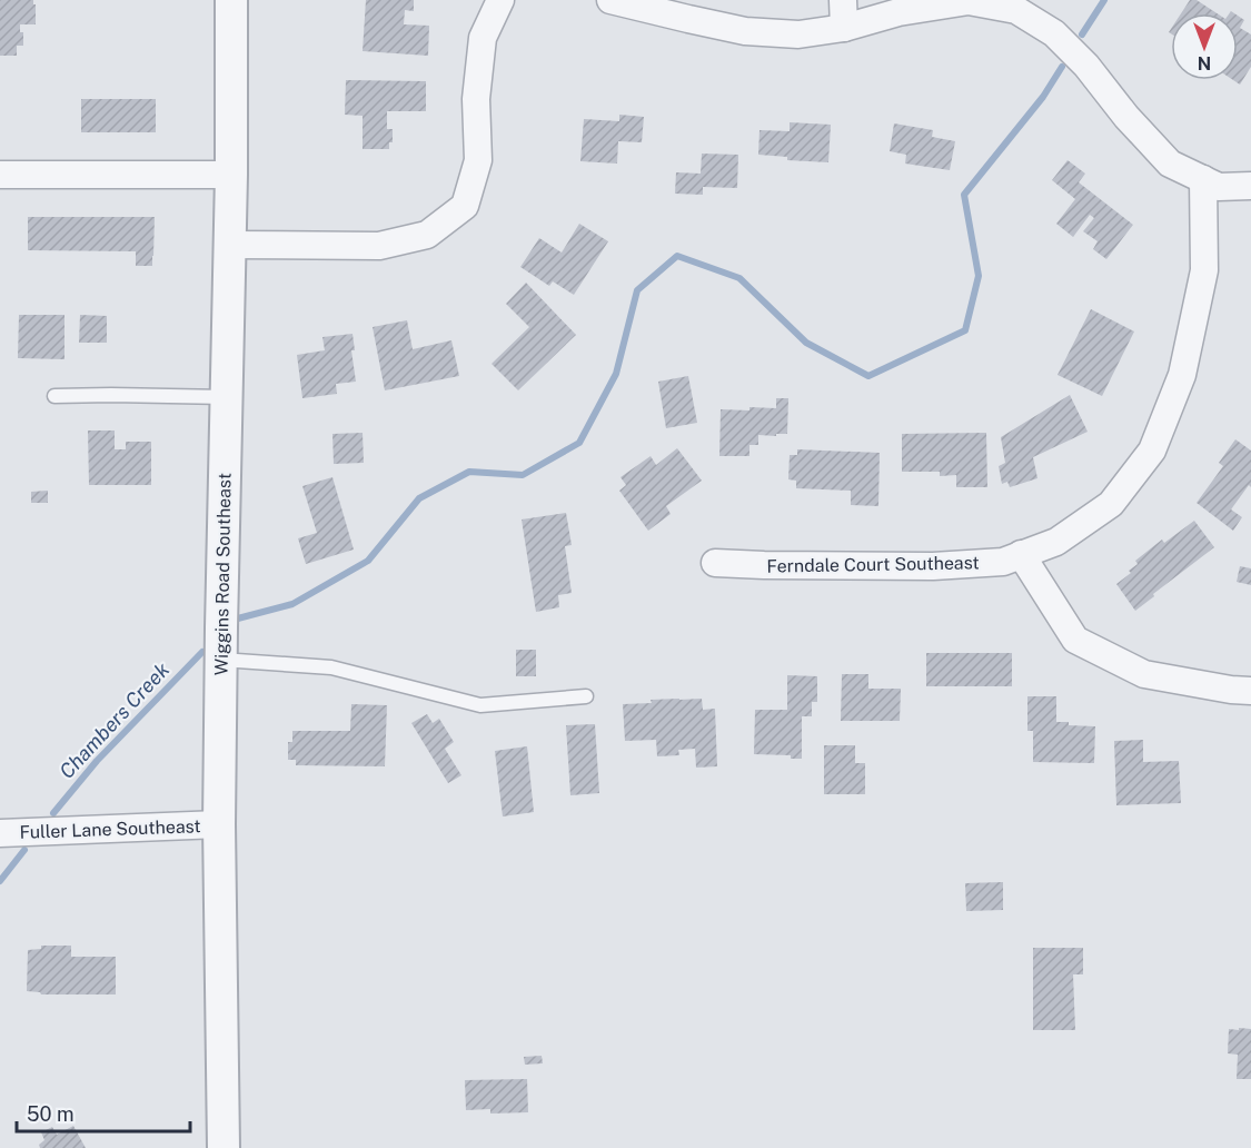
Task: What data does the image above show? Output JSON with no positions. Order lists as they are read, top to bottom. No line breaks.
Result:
{"streets":{"street":["Ferndale Court Southeast","Wiggins Road Southeast","Fuller Lane Southeast"]},"crossings":[["Wiggins Road Southeast","Fuller Lane Southeast"]],"water":["Chambers Creek"],"scale_bar":"50 m","north":"bottom"}
